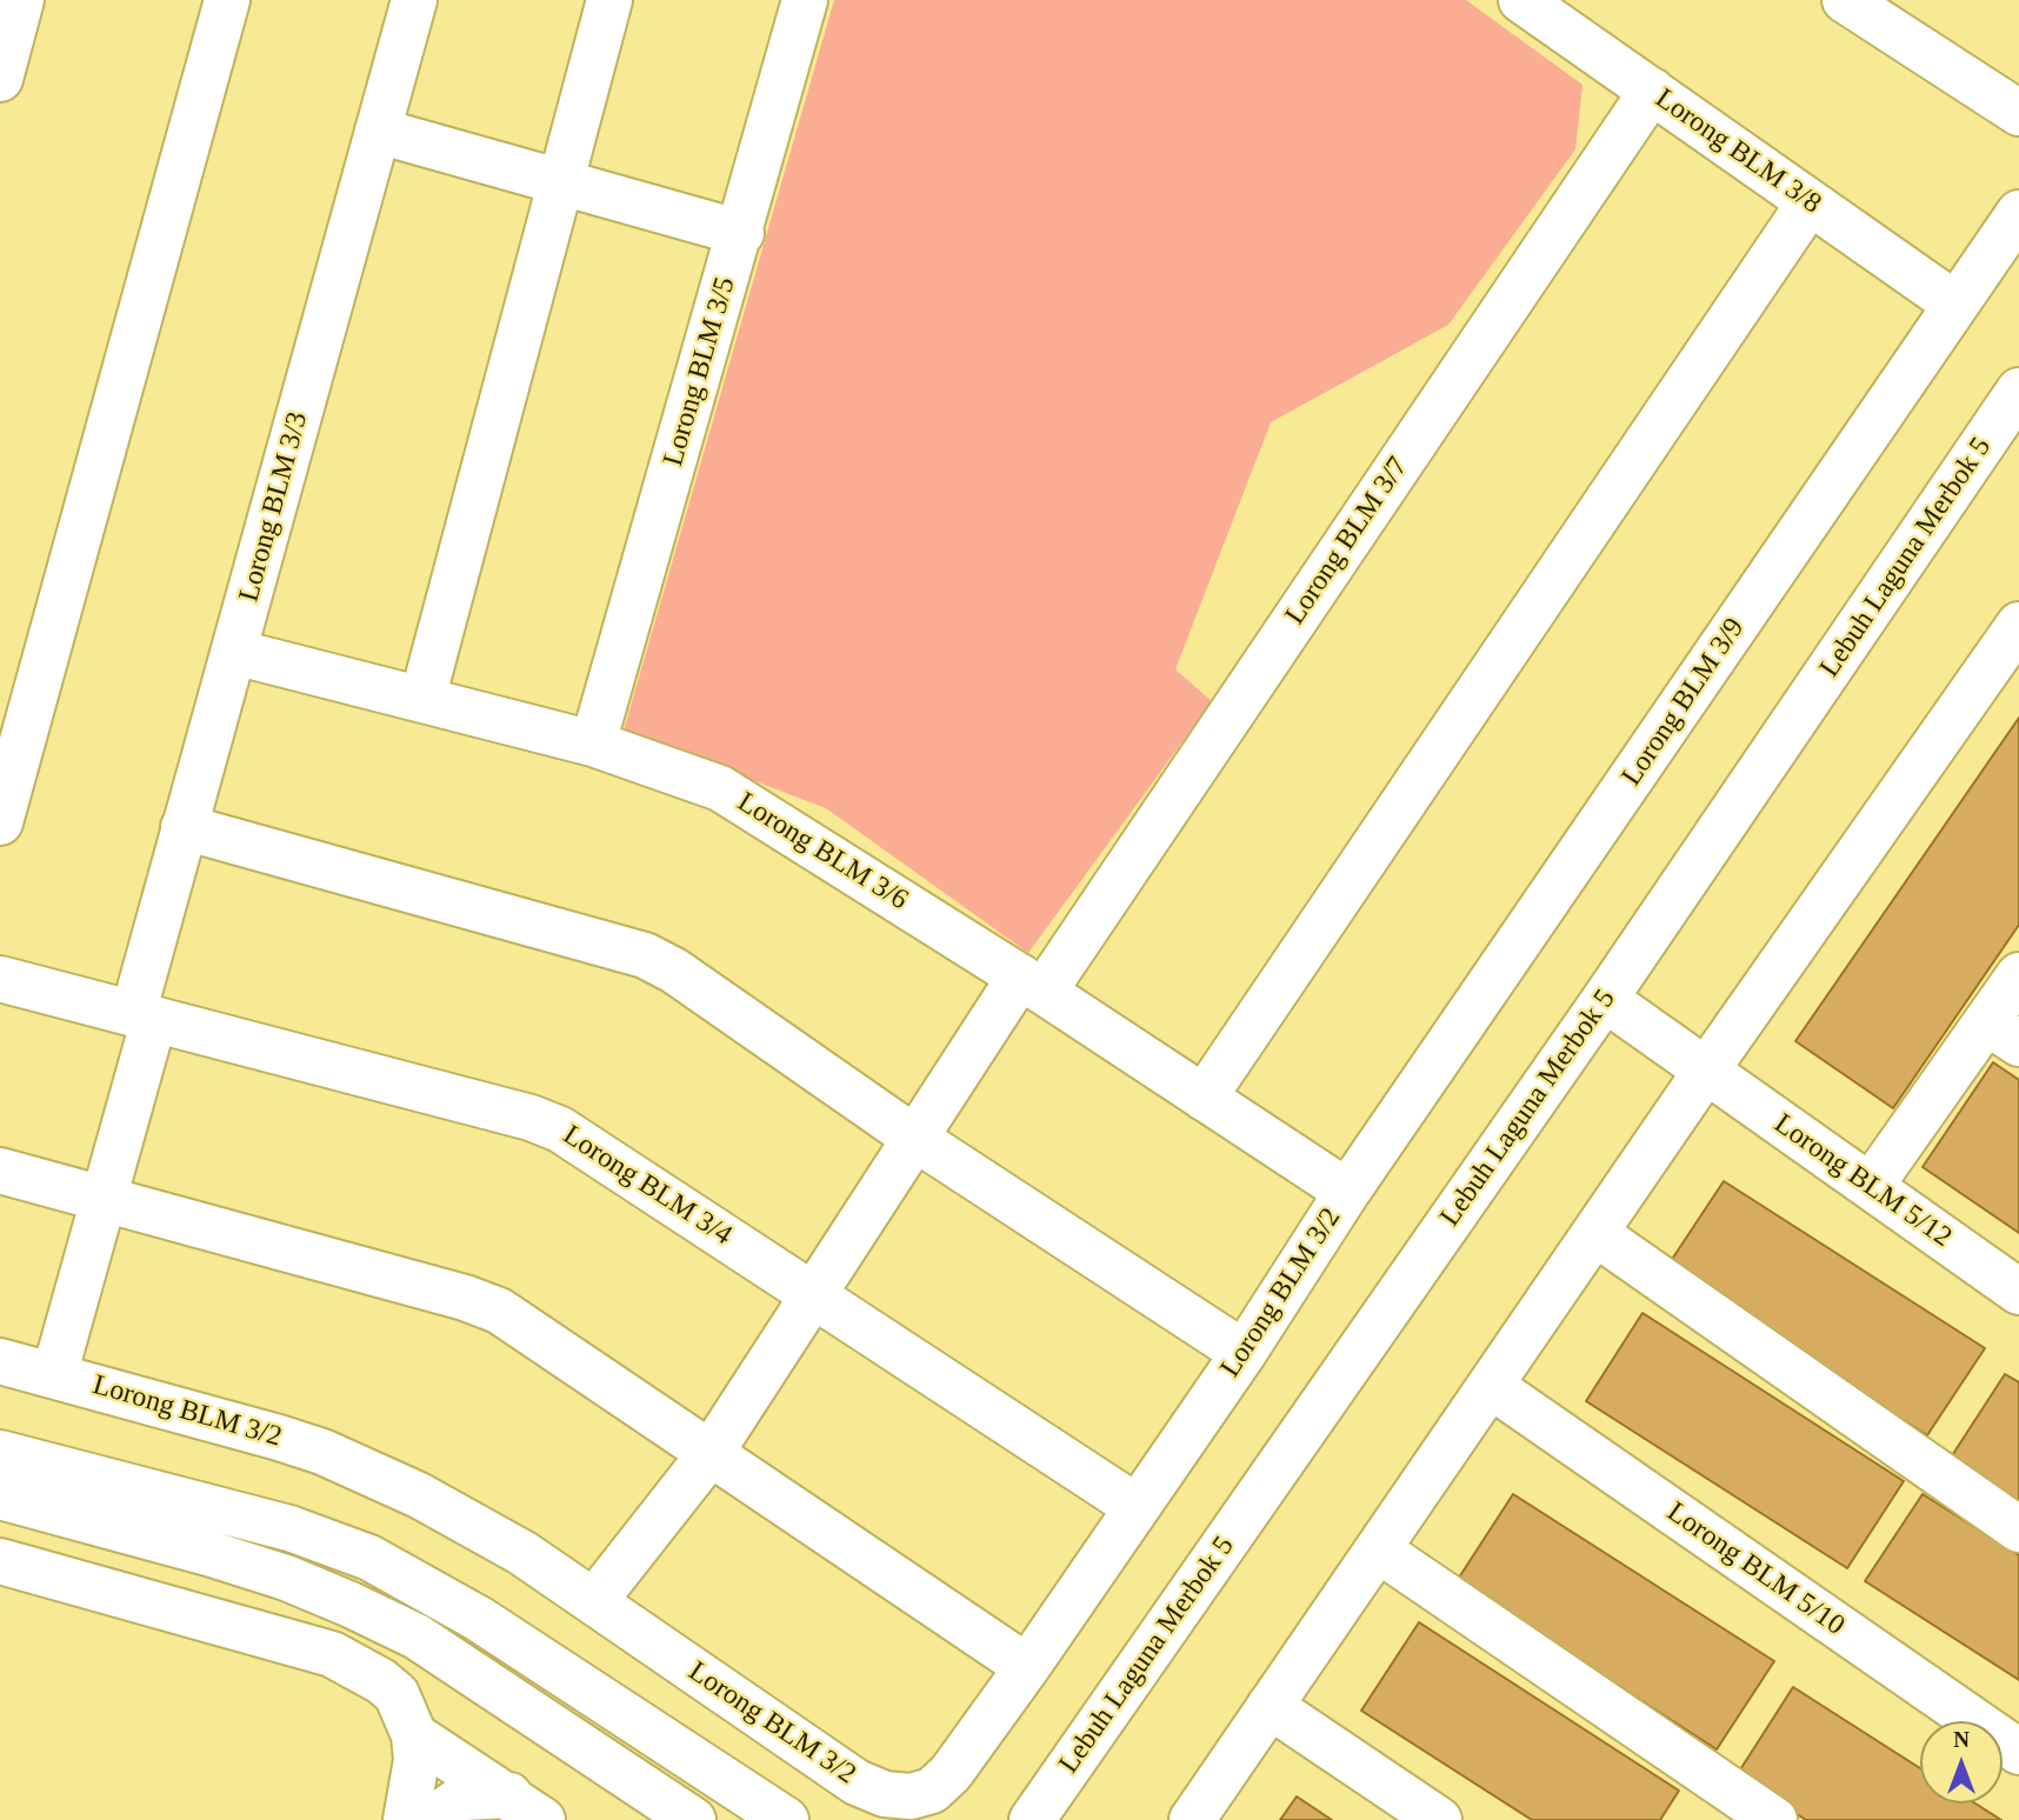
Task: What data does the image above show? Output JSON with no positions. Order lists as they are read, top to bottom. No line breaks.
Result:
{"streets":{"street":["Lorong BLM 3/8","Lorong BLM 3/5","Lorong BLM 3/3","Lorong BLM 3/7","Lebuh Laguna Merbok 5","Lorong BLM 3/9","Lorong BLM 3/6","Lorong BLM 5/12","Lorong BLM 3/4","Lorong BLM 3/2","Lorong BLM 5/10"]},"crossings":[["Lorong BLM 3/8","Lorong BLM 3/7"],["Lorong BLM 3/8","Lorong BLM 3/9"],["Lorong BLM 3/5","Lorong BLM 3/6"],["Lorong BLM 3/3","Lorong BLM 3/6"],["Lorong BLM 3/3","Lorong BLM 3/4"],["Lorong BLM 3/3","Lorong BLM 3/2"],["Lorong BLM 3/7","Lorong BLM 3/6"],["Lorong BLM 3/7","Lorong BLM 3/4"],["Lorong BLM 3/7","Lorong BLM 3/2"],["Lebuh Laguna Merbok 5","Lorong BLM 5/12"],["Lorong BLM 3/9","Lorong BLM 3/6"],["Lorong BLM 3/9","Lorong BLM 3/2"],["Lorong BLM 3/6","Lorong BLM 3/2"],["Lorong BLM 3/4","Lorong BLM 3/2"]],"north":"top"}
